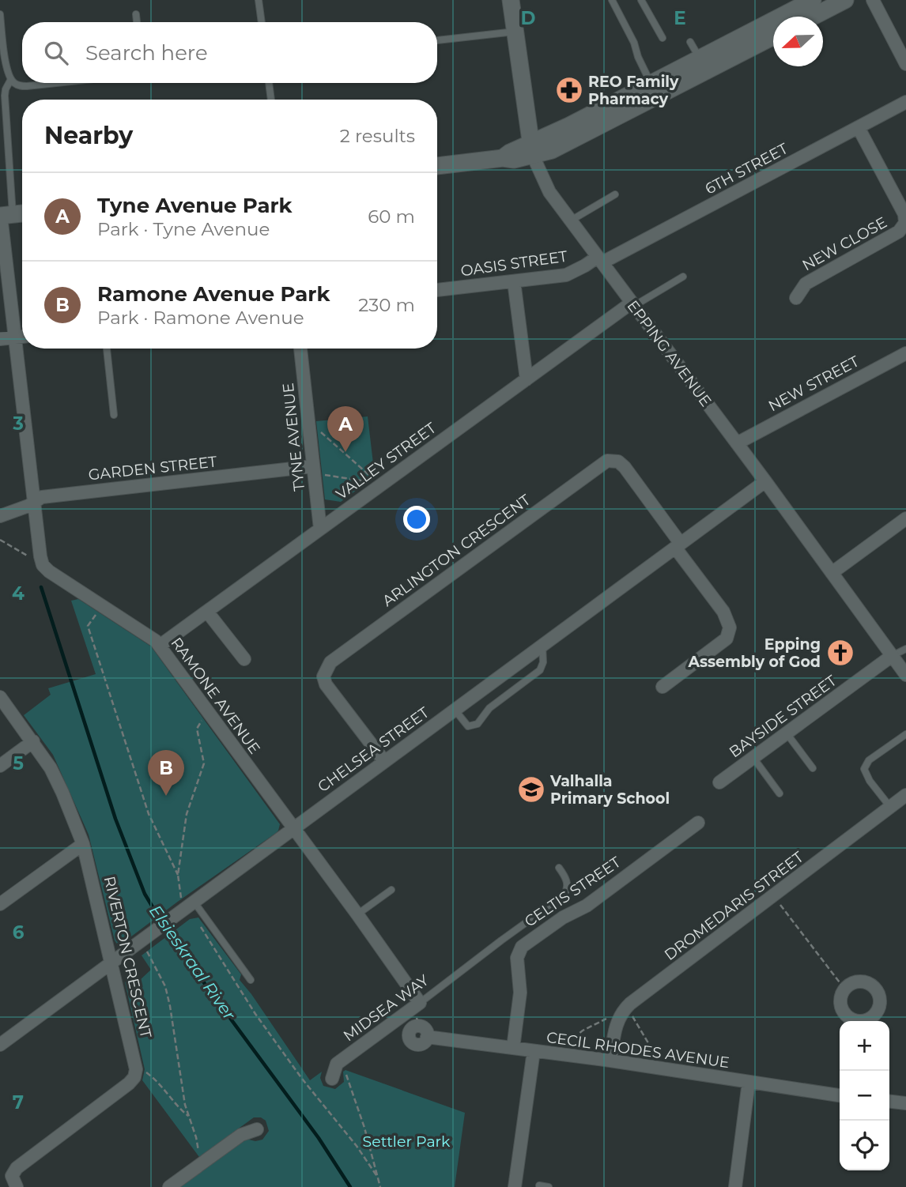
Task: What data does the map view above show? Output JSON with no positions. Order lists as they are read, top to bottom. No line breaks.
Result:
{"streets":{"street":["6TH STREET","NEW CLOSE","OASIS STREET","EPPING AVENUE","NEW STREET","TYNE AVENUE","VALLEY STREET","GARDEN STREET","ARLINGTON CRESCENT","RAMONE AVENUE","BAYSIDE STREET","CHELSEA STREET","CELTIS STREET","DROMEDARIS STREET","RIVERTON CRESCENT","MIDSEA WAY","CECIL RHODES AVENUE"]},"crossings":[["6TH STREET","NEW CLOSE"],["6TH STREET","OASIS STREET"],["6TH STREET","EPPING AVENUE"],["OASIS STREET","EPPING AVENUE"],["EPPING AVENUE","NEW STREET"],["EPPING AVENUE","VALLEY STREET"],["EPPING AVENUE","BAYSIDE STREET"],["EPPING AVENUE","CHELSEA STREET"],["TYNE AVENUE","VALLEY STREET"],["TYNE AVENUE","GARDEN STREET"],["VALLEY STREET","RAMONE AVENUE"],["ARLINGTON CRESCENT","CHELSEA STREET"],["RAMONE AVENUE","CHELSEA STREET"],["RAMONE AVENUE","MIDSEA WAY"],["CHELSEA STREET","RIVERTON CRESCENT"],["CELTIS STREET","CECIL RHODES AVENUE"]],"water":["Elsieskraal River"],"parks":["Settler Park"],"places":{"pharmacy":["REO Family Pharmacy"],"church":["Epping Assembly of God"],"school or university":["Valhalla Primary School"]},"north":"left","page":{"search":"Search here","heading":["Nearby","2 results"],"list":[{"mark":"A","name":"Tyne Avenue Park","note":"Park · Tyne Avenue","value":"60 m"},{"mark":"B","name":"Ramone Avenue Park","note":"Park · Ramone Avenue","value":"230 m"}],"pins":["A","B"],"map_buttons":["+","−"]},"grid":{"columns":["D","E"],"rows":["3","4","5","6","7"]}}
